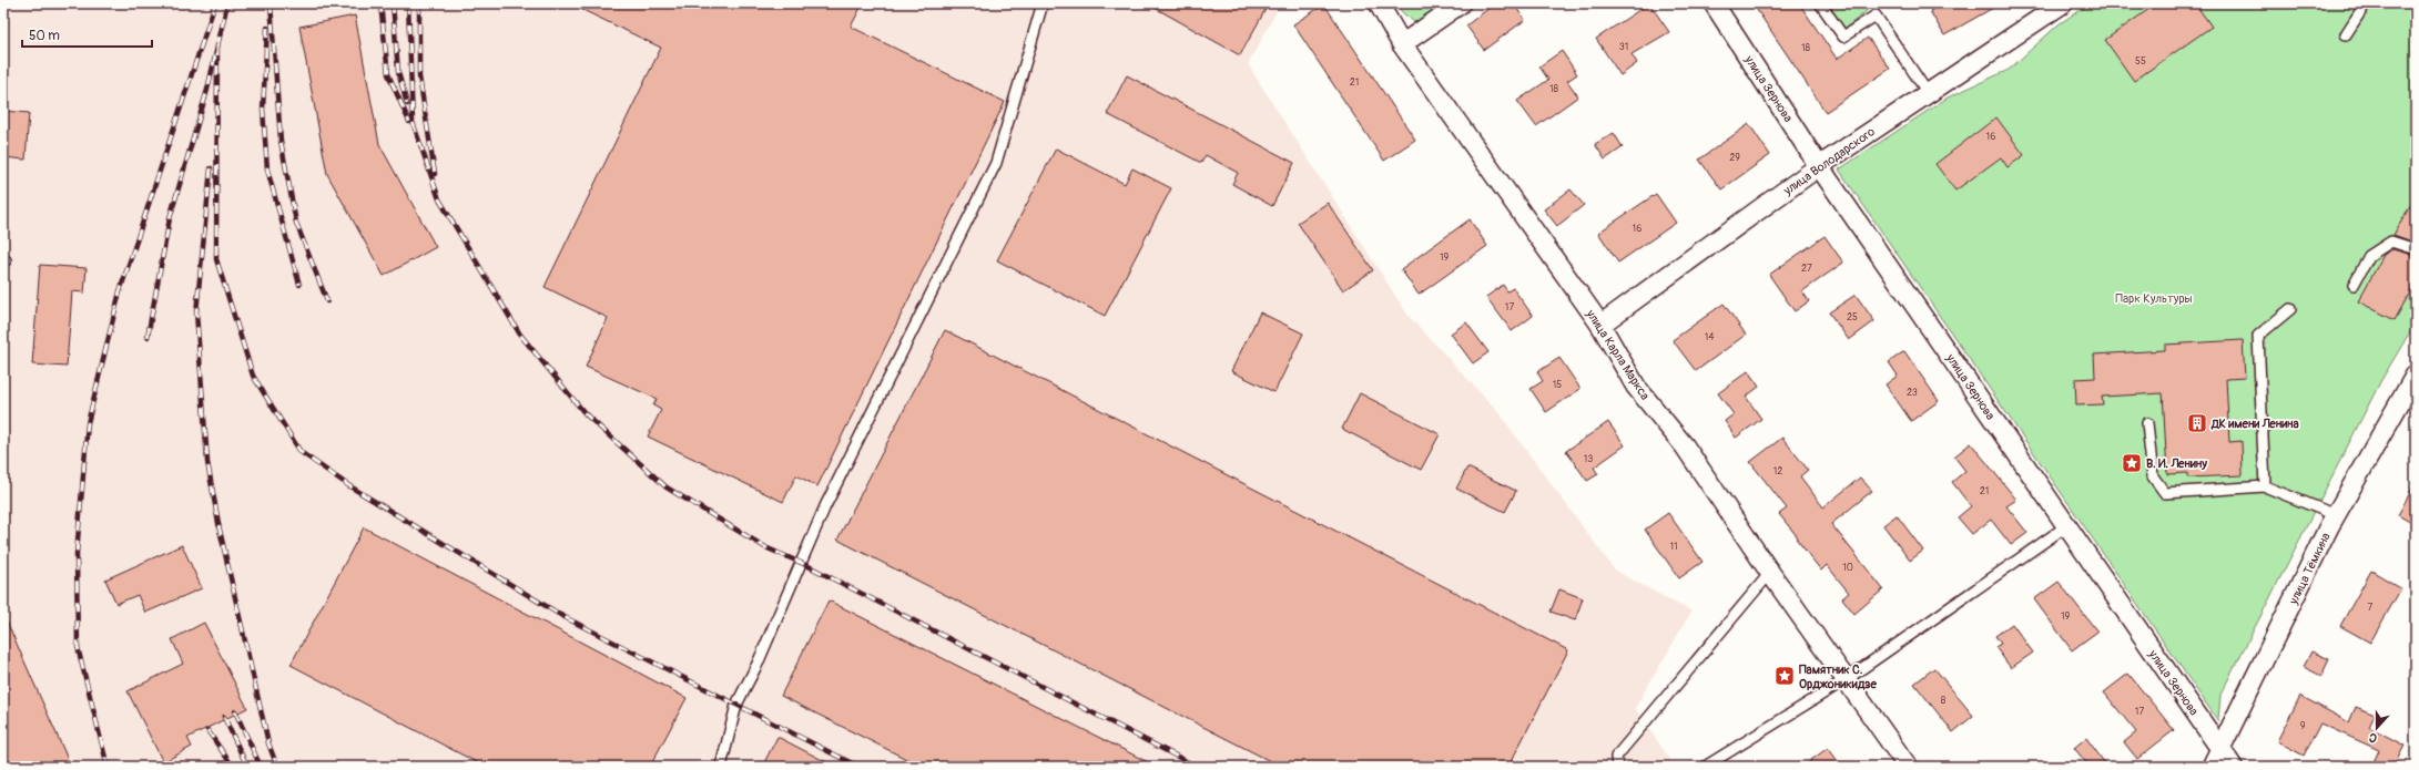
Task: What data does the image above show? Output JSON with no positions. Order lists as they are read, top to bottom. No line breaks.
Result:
{"streets":{"street":["улица Зернова","улица Володарского","улица Карла Маркса","улица Тёмкина"]},"crossings":[["улица Зернова","улица Володарского"],["улица Зернова","улица Тёмкина"],["улица Володарского","улица Карла Маркса"]],"parks":["Парк Культуры"],"places":{"building":["ДК имени Ленина"],"place":["В. И. Ленину","Памятник С. Орджоникидзе"]},"house_numbers":["31","18","55","21","18","16","29","16","19","27","17","25","14","15","23","13","12","21","11","10","7","19","8","17","9"],"scale_bar":"50 m","north":"bottom"}
